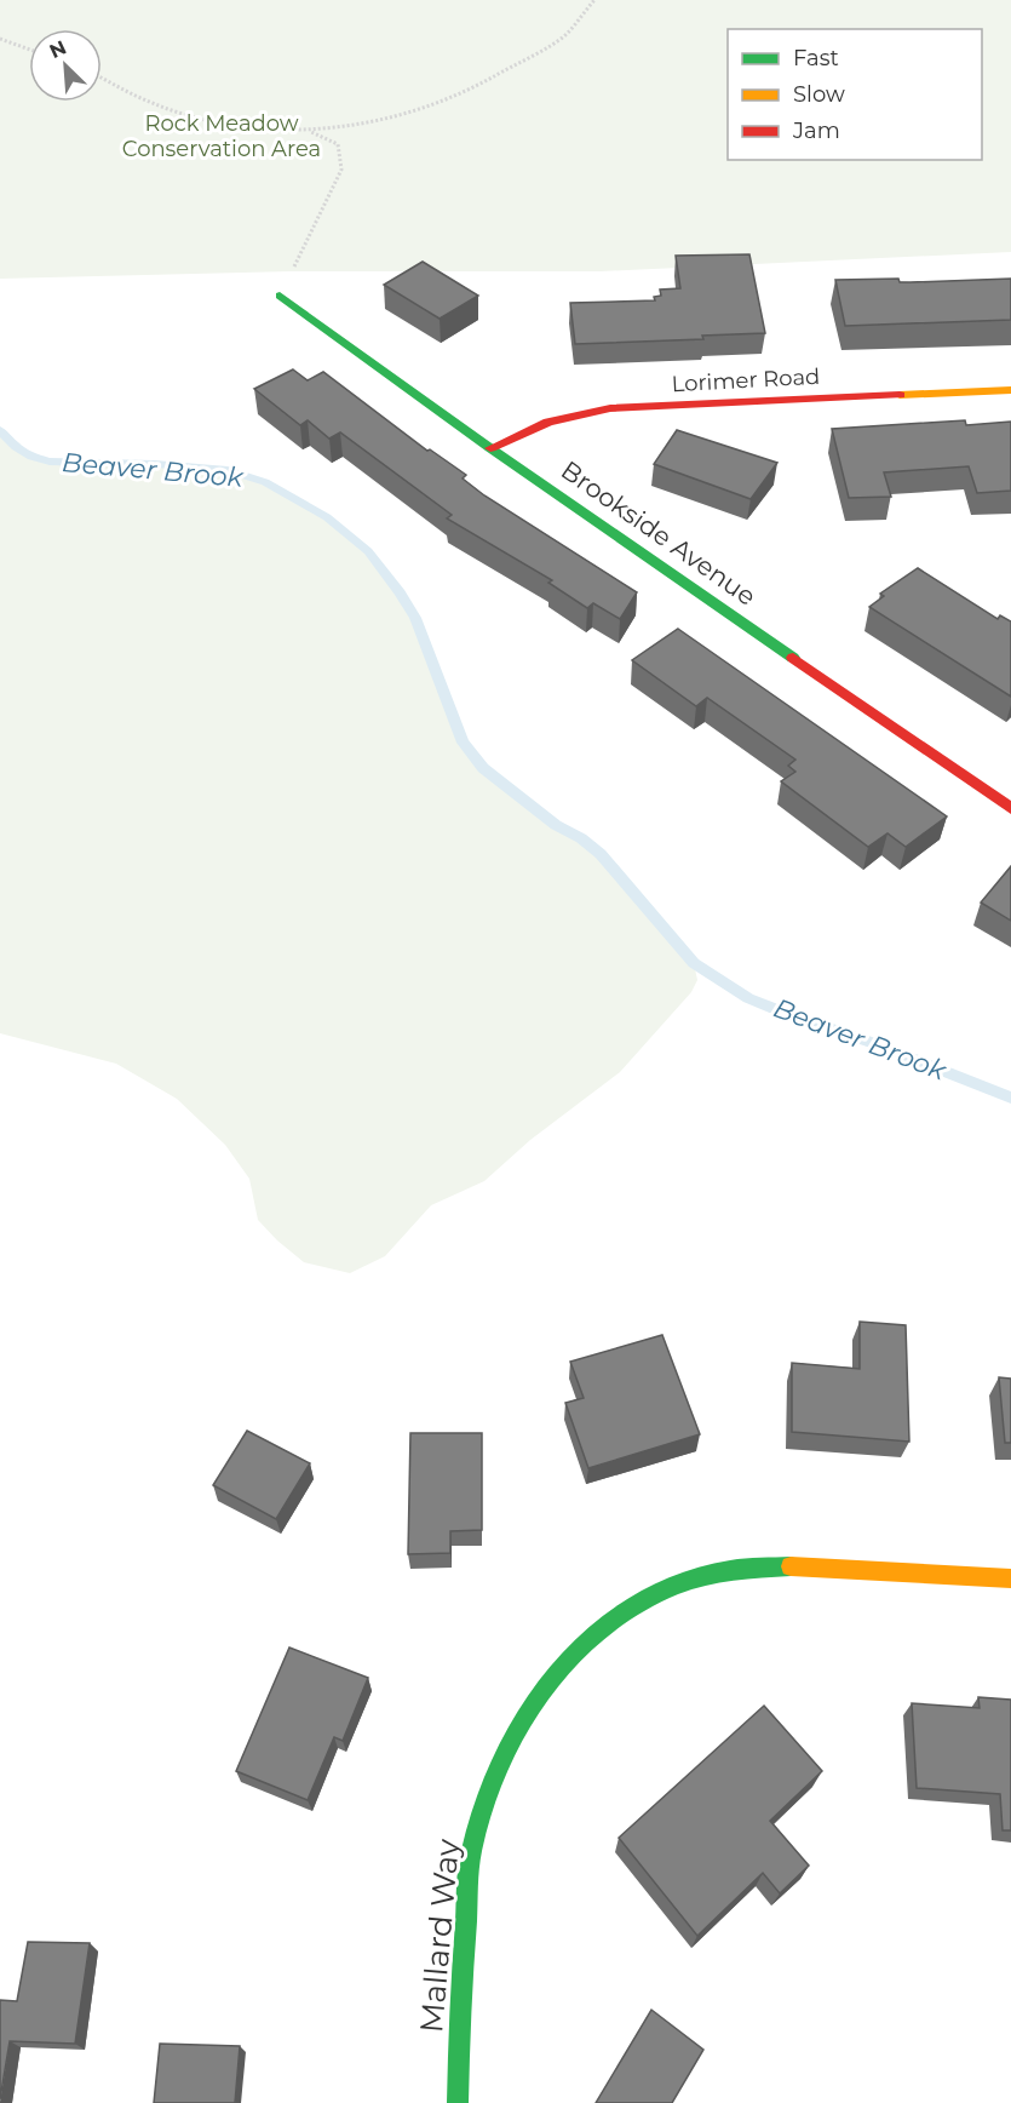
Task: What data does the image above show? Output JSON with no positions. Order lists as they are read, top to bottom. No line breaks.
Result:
{"streets":{"street":["Lorimer Road","Brookside Avenue","Mallard Way"]},"crossings":[["Lorimer Road","Brookside Avenue"]],"water":["Beaver Brook"],"parks":["Rock Meadow Conservation Area"],"legend":["Fast","Slow","Jam"],"north":"top left"}
